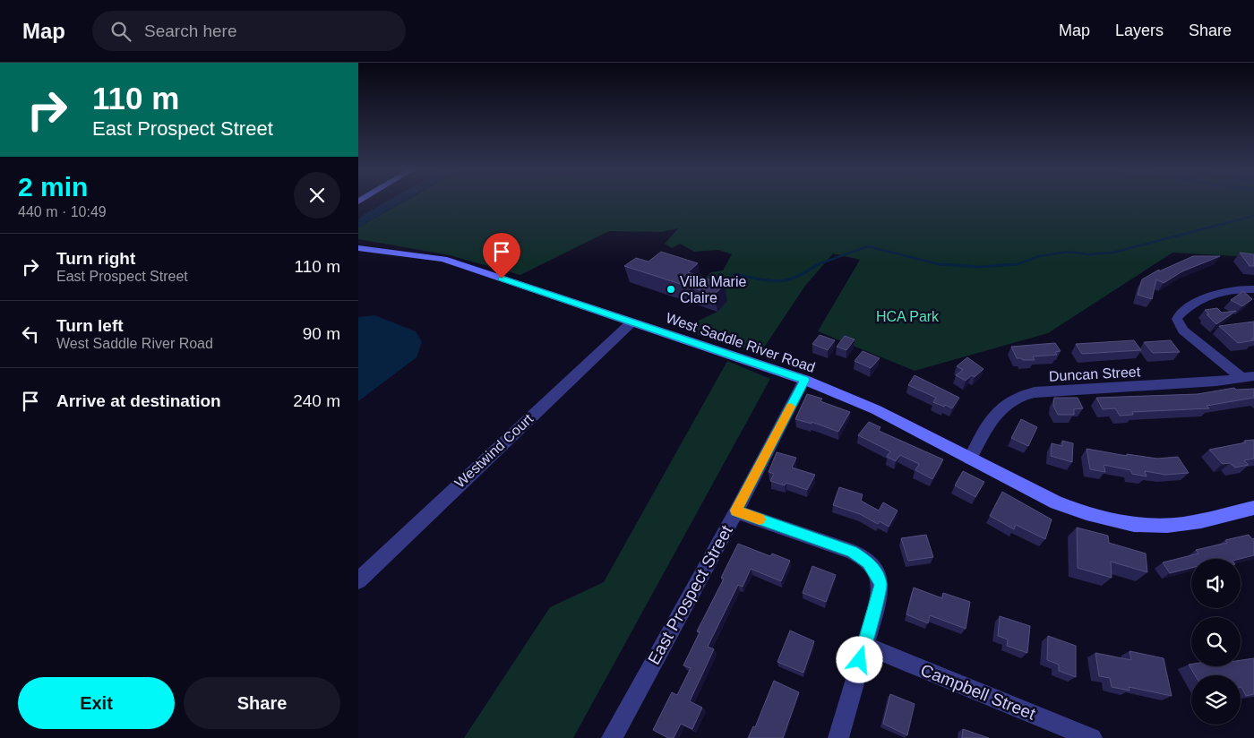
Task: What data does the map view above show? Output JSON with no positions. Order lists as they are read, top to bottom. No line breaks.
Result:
{"streets":{"street":["West Saddle River Road","Duncan Street","Westwind Court","East Prospect Street","Campbell Street"]},"crossings":[["West Saddle River Road","Duncan Street"],["West Saddle River Road","Westwind Court"],["West Saddle River Road","East Prospect Street"]],"parks":["HCA Park"],"places":["Villa Marie Claire"],"page":{"header":"Map","search":"Search here","nav":["Map","Layers","Share"],"turn":["110 m","East Prospect Street"],"heading":["2 min","440 m · 10:49"],"list":[{"name":"Turn right","note":"East Prospect Street","value":"110 m"},{"name":"Turn left","note":"West Saddle River Road","value":"90 m"},{"name":"Arrive at destination","value":"240 m"}],"buttons":["Exit","Share"]}}
